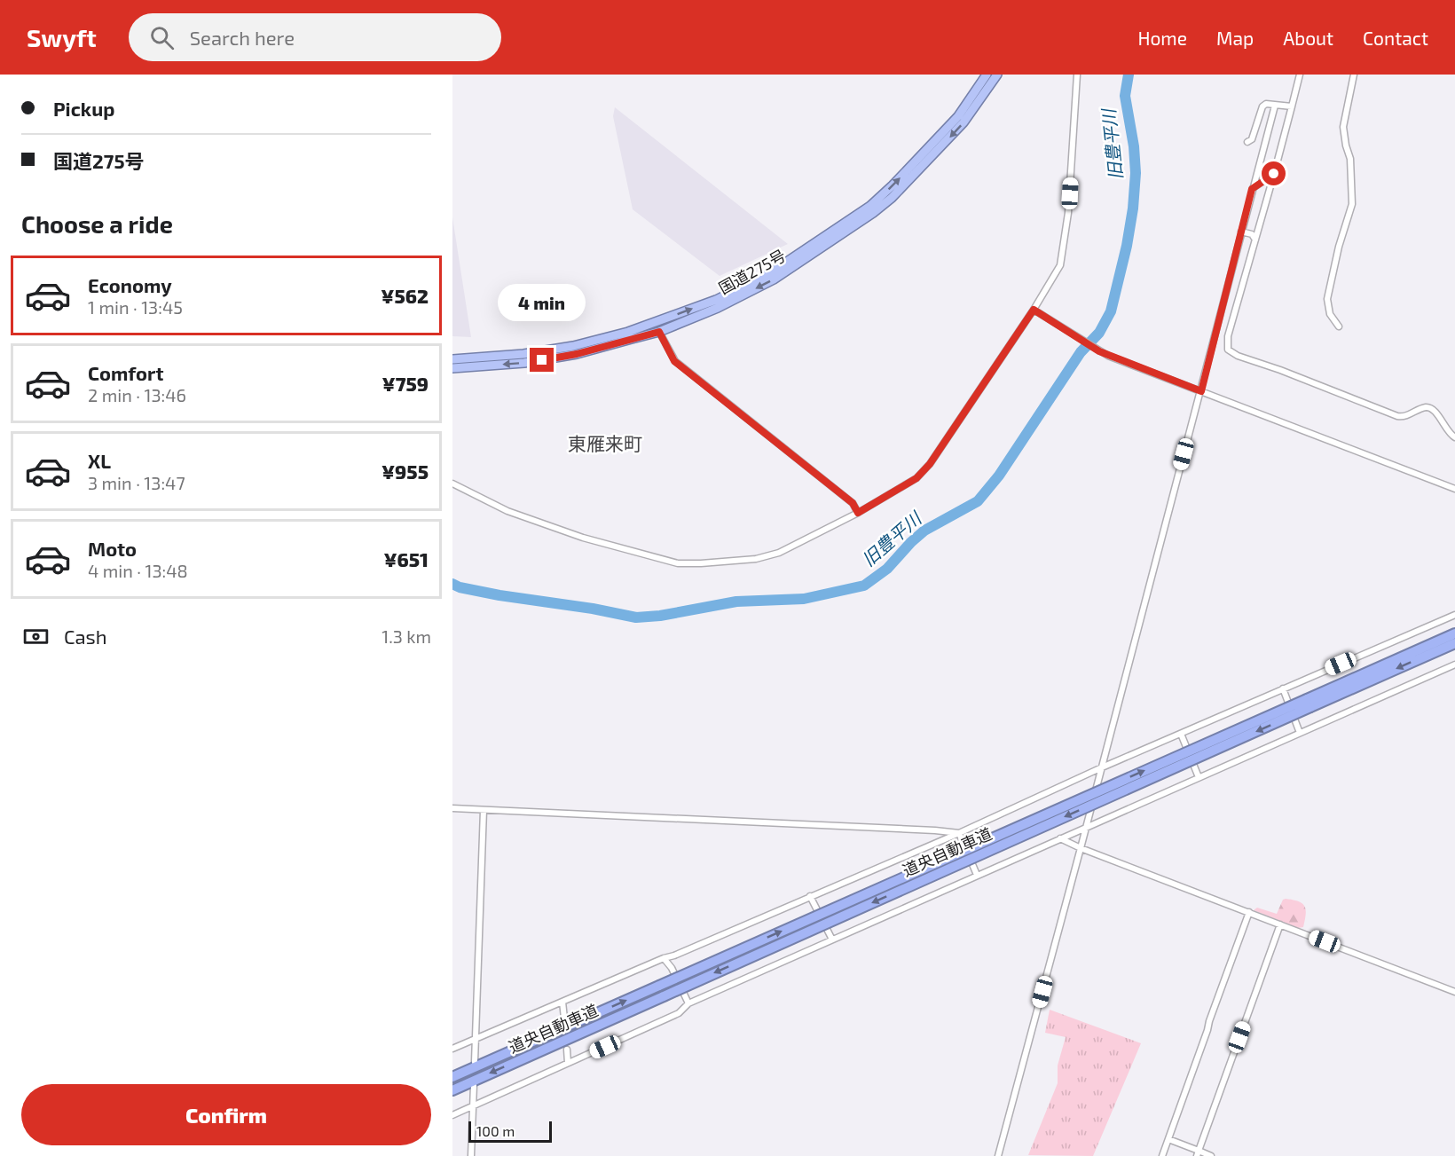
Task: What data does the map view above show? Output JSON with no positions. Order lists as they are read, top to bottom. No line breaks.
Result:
{"streets":{"highway":["国道275号","道央自動車道"]},"districts":["東雁来町"],"water":["旧豊平川"],"scale_bar":"100 m","page":{"header":"Swyft","search":"Search here","nav":["Home","Map","About","Contact"],"banner":["Pickup","国道275号"],"heading":"Choose a ride","list":[{"name":"Economy","note":"1 min · 13:45","value":"¥562"},{"name":"Comfort","note":"2 min · 13:46","value":"¥759"},{"name":"XL","note":"3 min · 13:47","value":"¥955"},{"name":"Moto","note":"4 min · 13:48","value":"¥651"}],"bubble":"4 min","pay":["Cash","1.3 km"],"buttons":"Confirm","scale":"100 m"}}
